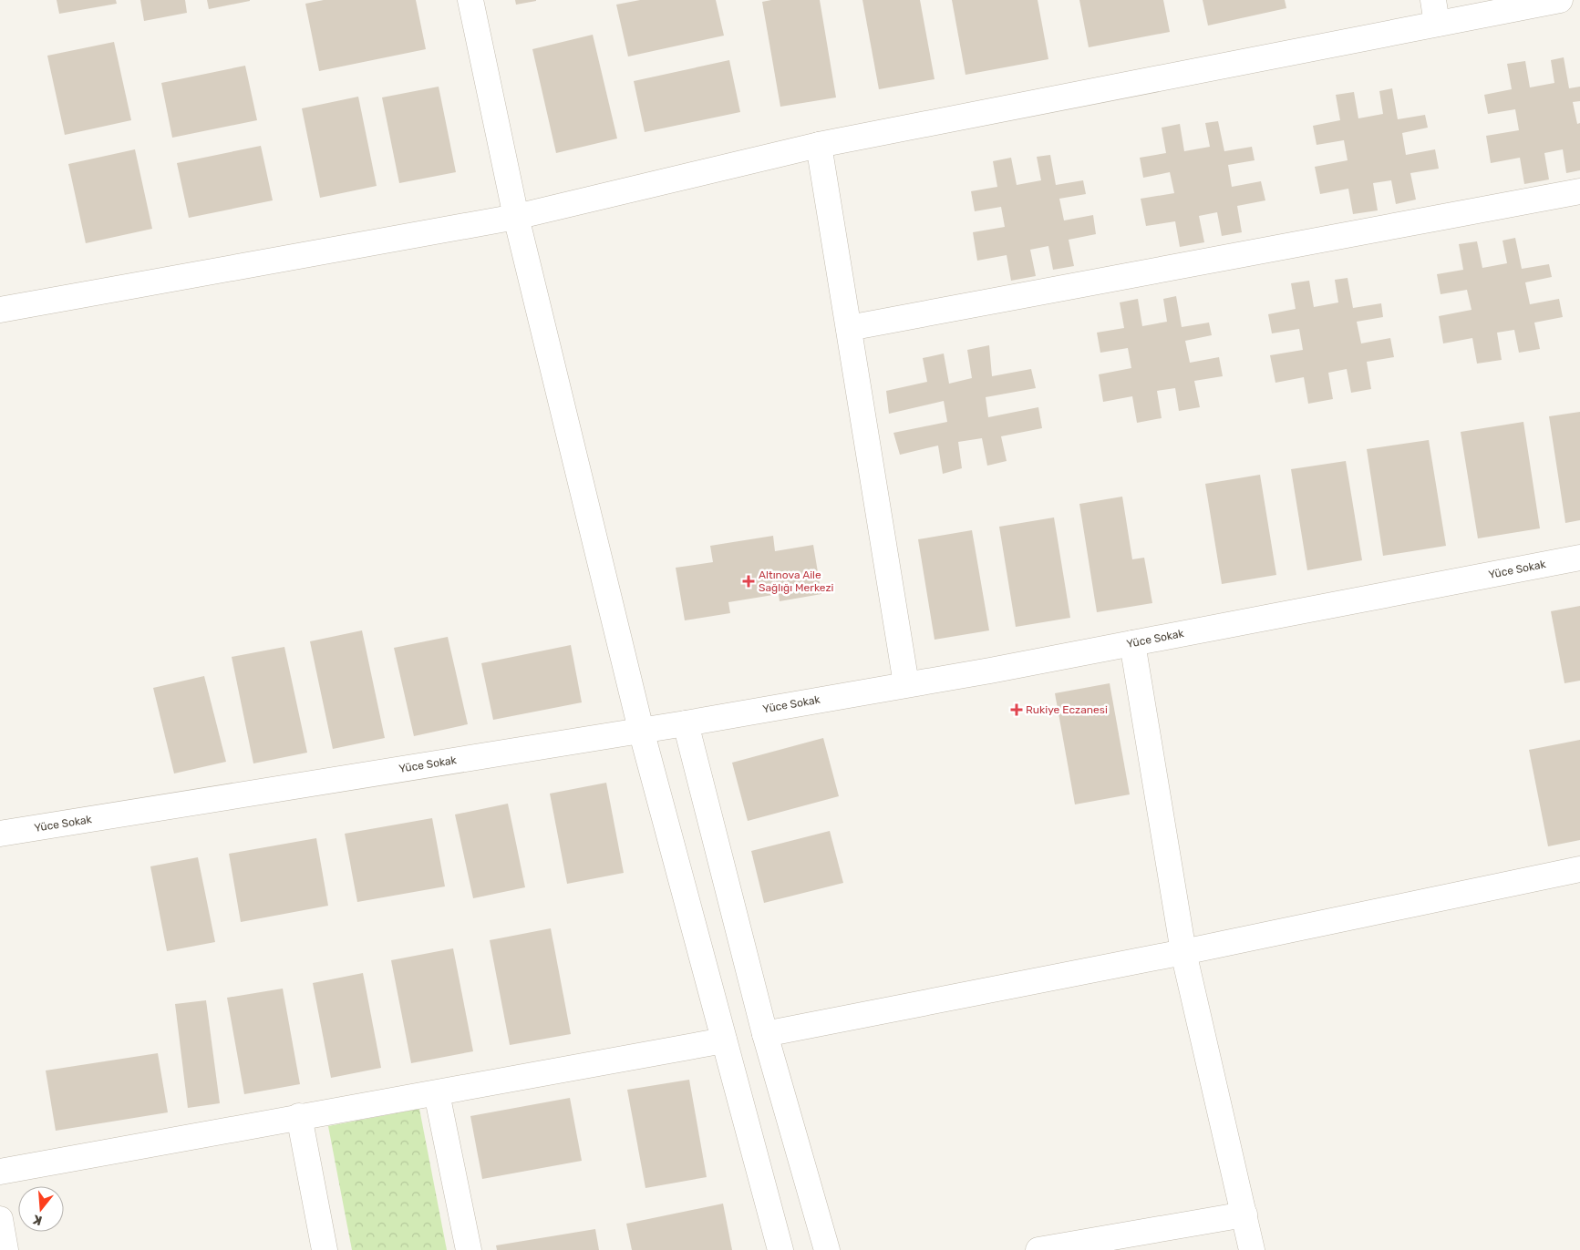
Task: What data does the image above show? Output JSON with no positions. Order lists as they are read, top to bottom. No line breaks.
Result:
{"streets":{"street":["Yüce Sokak"]},"places":{"health":["Altınova Aile Sağlığı Merkezi","Rukiye Eczanesi"]},"north":"bottom"}
